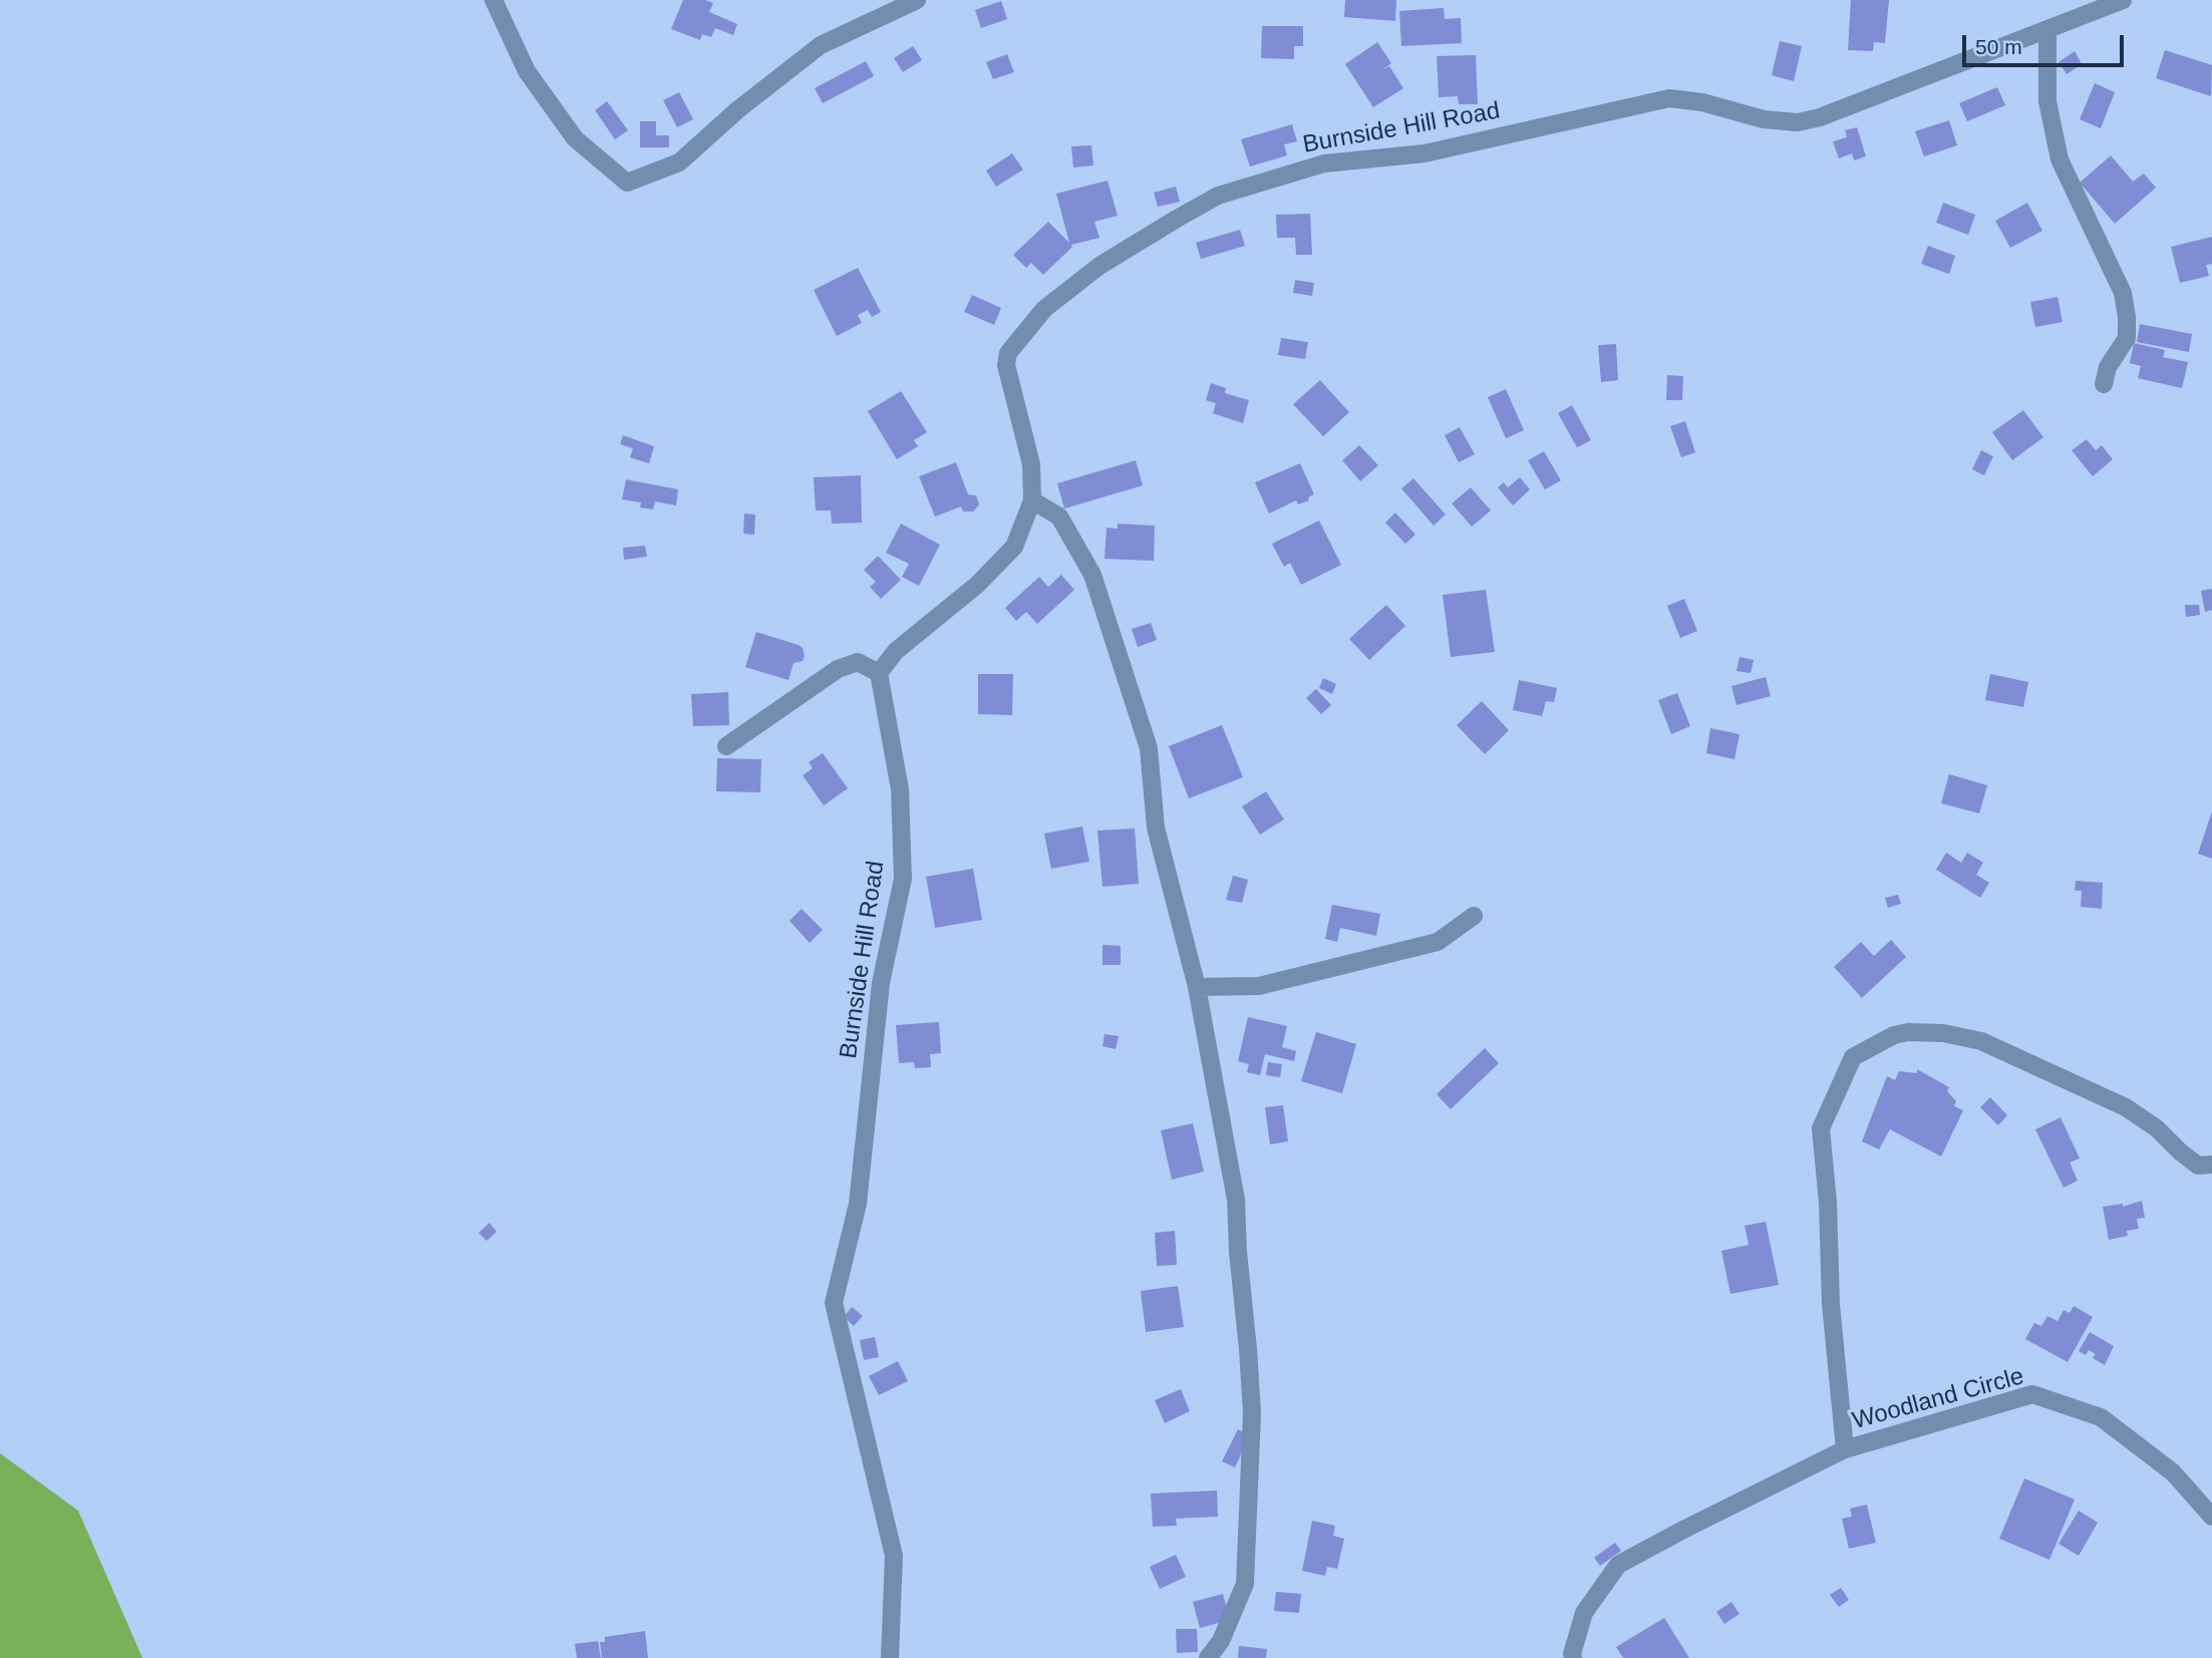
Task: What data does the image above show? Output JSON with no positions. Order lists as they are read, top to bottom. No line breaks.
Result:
{"streets":{"street":["Burnside Hill Road","Woodland Circle"]},"scale_bar":"50 m"}
